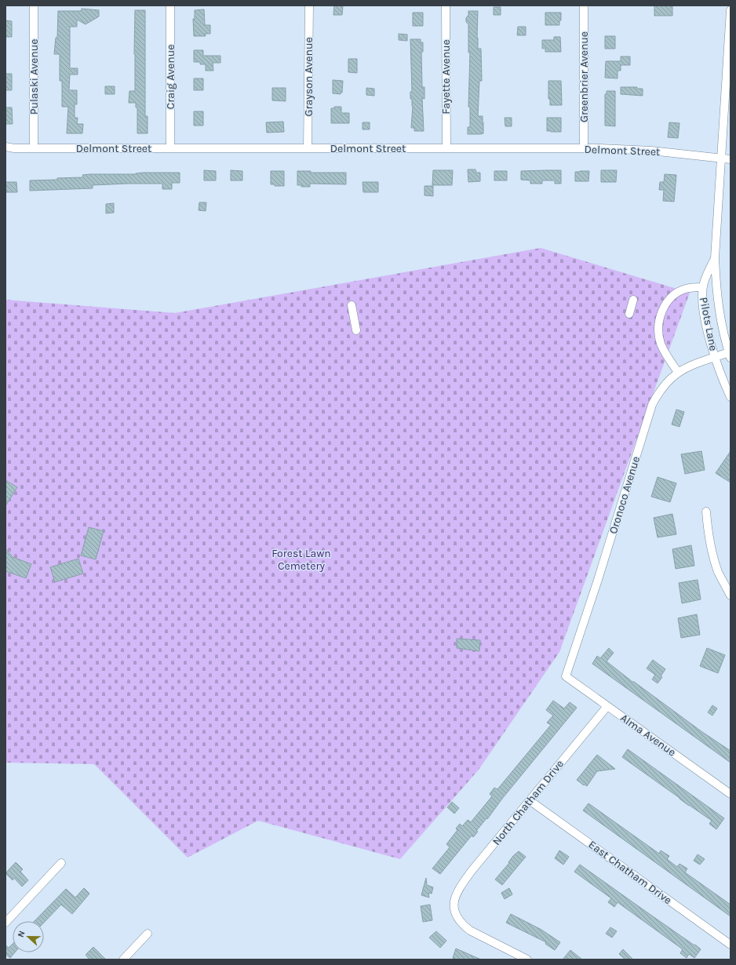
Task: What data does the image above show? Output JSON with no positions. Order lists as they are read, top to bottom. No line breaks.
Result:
{"streets":{"street":["Pulaski Avenue","Craig Avenue","Grayson Avenue","Fayette Avenue","Greenbrier Avenue","Delmont Street","Pilots Lane","Oronoco Avenue","Alma Avenue","North Chatham Drive","East Chatham Drive"]},"crossings":[["Pulaski Avenue","Delmont Street"],["Craig Avenue","Delmont Street"],["Grayson Avenue","Delmont Street"],["Fayette Avenue","Delmont Street"],["Greenbrier Avenue","Delmont Street"],["Pilots Lane","Oronoco Avenue"],["Oronoco Avenue","Alma Avenue"],["Alma Avenue","North Chatham Drive"],["North Chatham Drive","East Chatham Drive"]],"parks":["Forest Lawn Cemetery"],"north":"left"}
